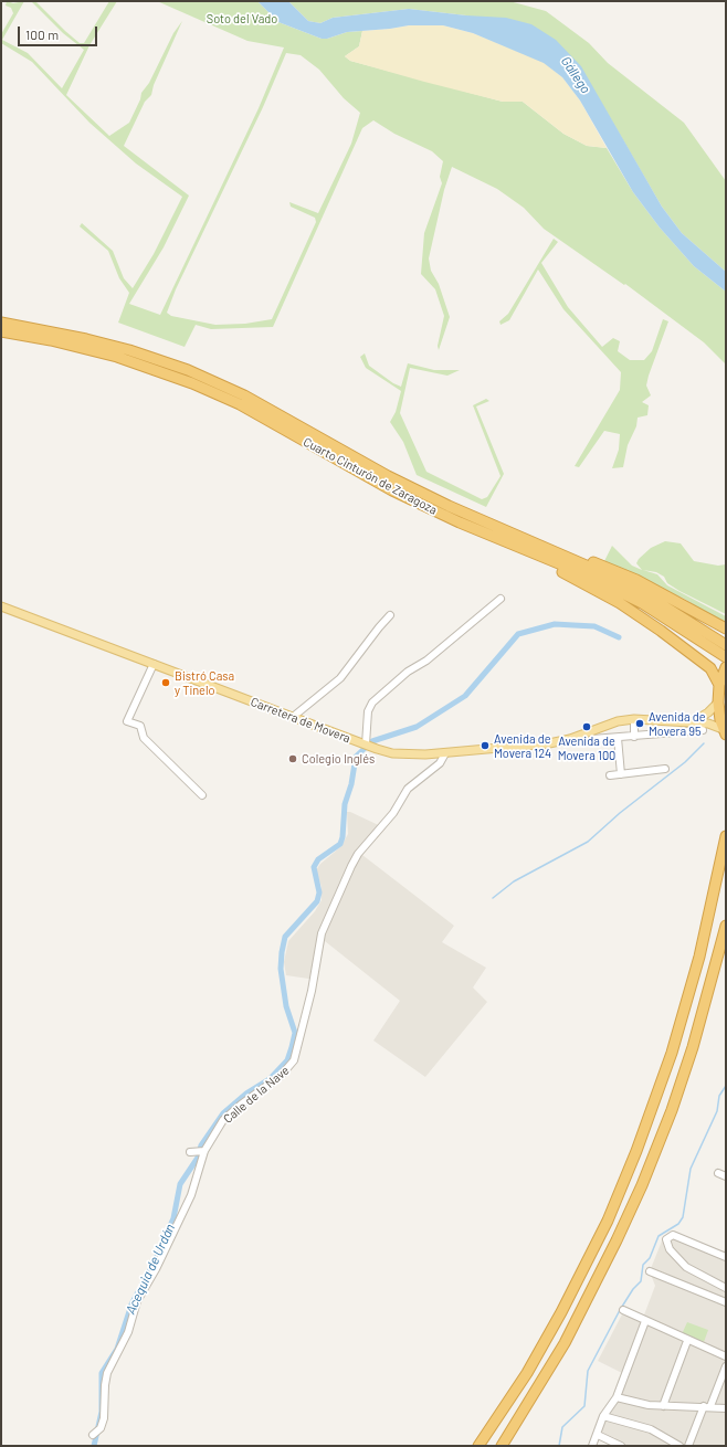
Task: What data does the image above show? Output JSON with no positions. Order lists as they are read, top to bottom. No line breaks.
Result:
{"streets":{"highway":["Cuarto Cinturón de Zaragoza"],"main road":["Carretera de Movera"],"street":["Calle de la Nave"]},"crossings":[["Carretera de Movera","Calle de la Nave"]],"water":["Gállego","Acequia de Urdán"],"parks":["Soto del Vado"],"places":["Bistró Casa y Tinelo","Avenida de Movera 95","Avenida de Movera 100","Avenida de Movera 124","Colegio Inglés"],"scale_bar":"100 m"}
